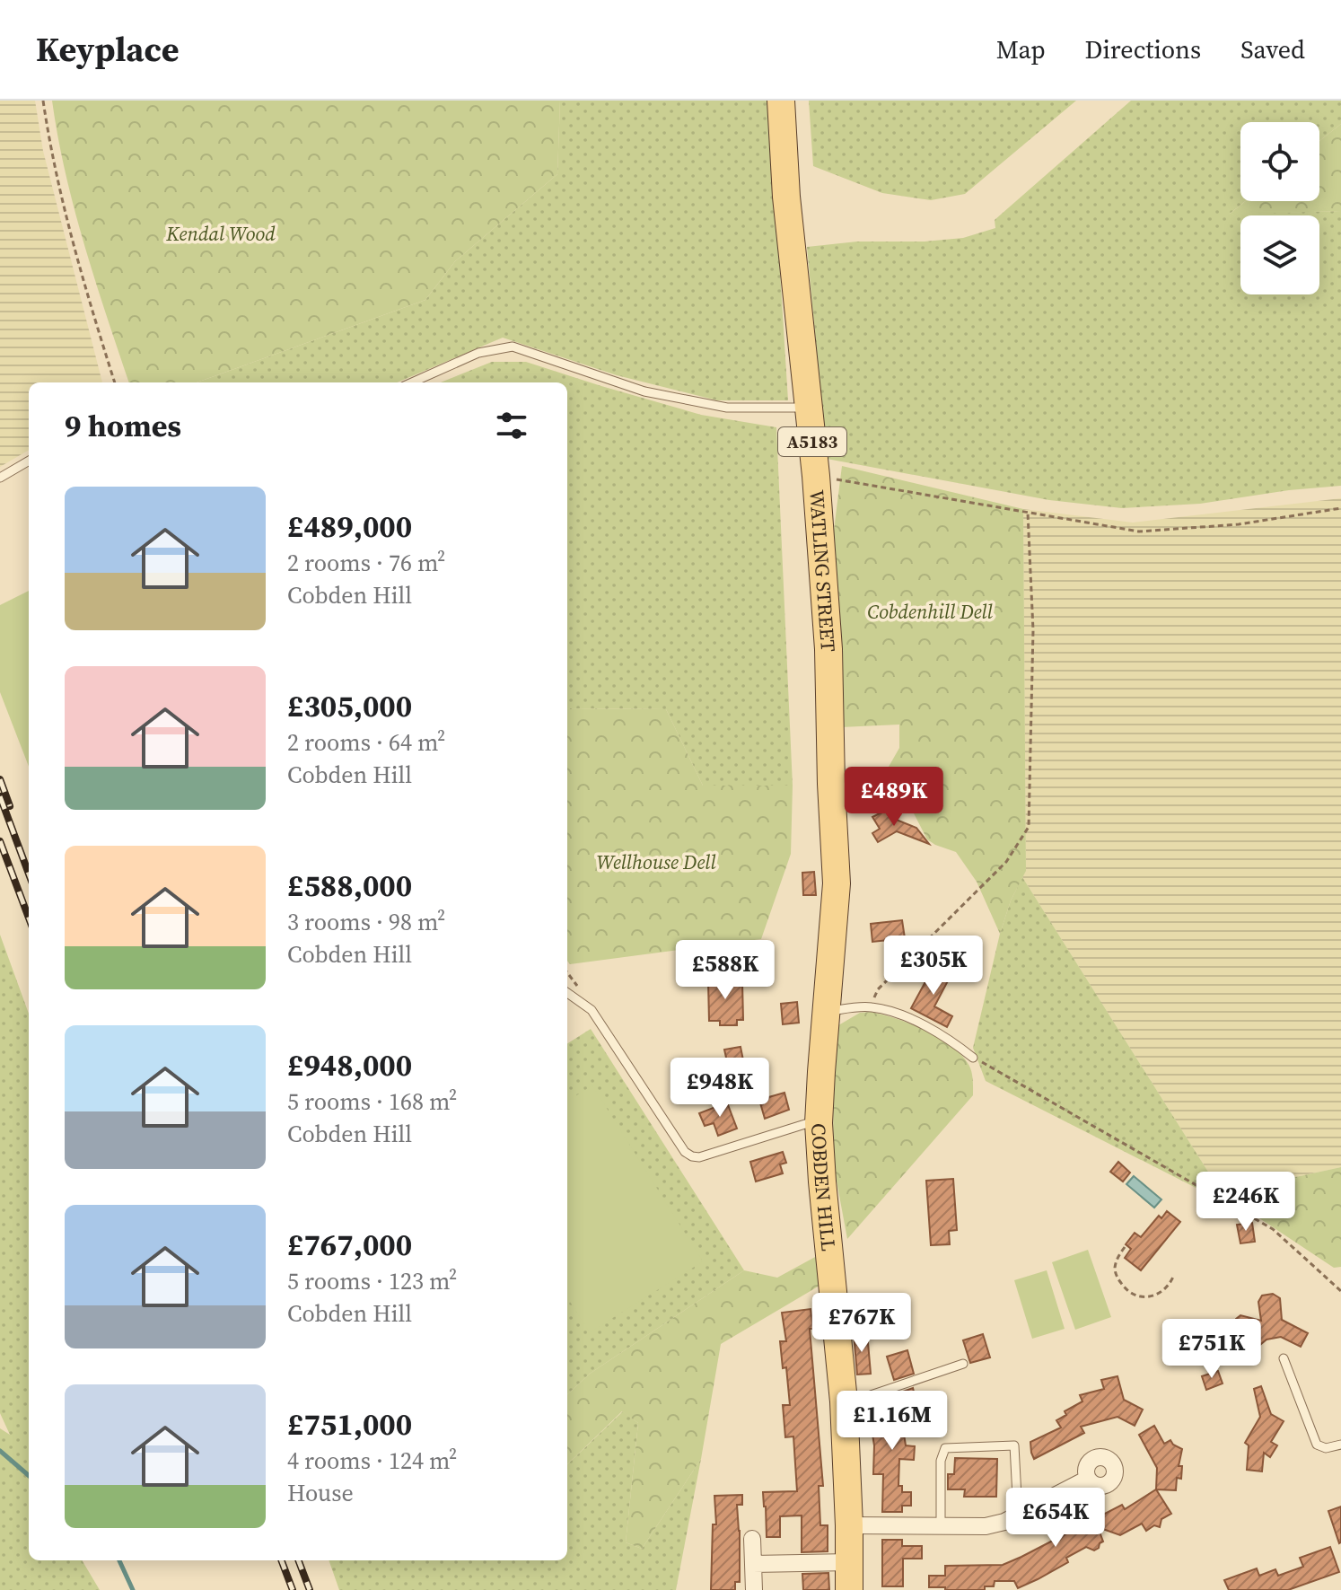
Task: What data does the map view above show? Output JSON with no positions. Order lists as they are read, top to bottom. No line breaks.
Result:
{"streets":{"main road":["A5183","WATLING STREET","COBDEN HILL"]},"crossings":[["WATLING STREET","COBDEN HILL"]],"parks":["Kendal Wood","Cobdenhill Dell","Wellhouse Dell"],"page":{"header":"Keyplace","nav":["Map","Directions","Saved"],"heading":"9 homes","list":[{"name":"£489,000","note":"2 rooms · 76 m² · Cobden Hill"},{"name":"£305,000","note":"2 rooms · 64 m² · Cobden Hill"},{"name":"£588,000","note":"3 rooms · 98 m² · Cobden Hill"},{"name":"£948,000","note":"5 rooms · 168 m² · Cobden Hill"},{"name":"£767,000","note":"5 rooms · 123 m² · Cobden Hill"},{"name":"£751,000","note":"4 rooms · 124 m² · House"}],"price":["£489K","£305K","£588K","£948K","£246K","£767K","£751K","£1.16M","£654K"]}}
